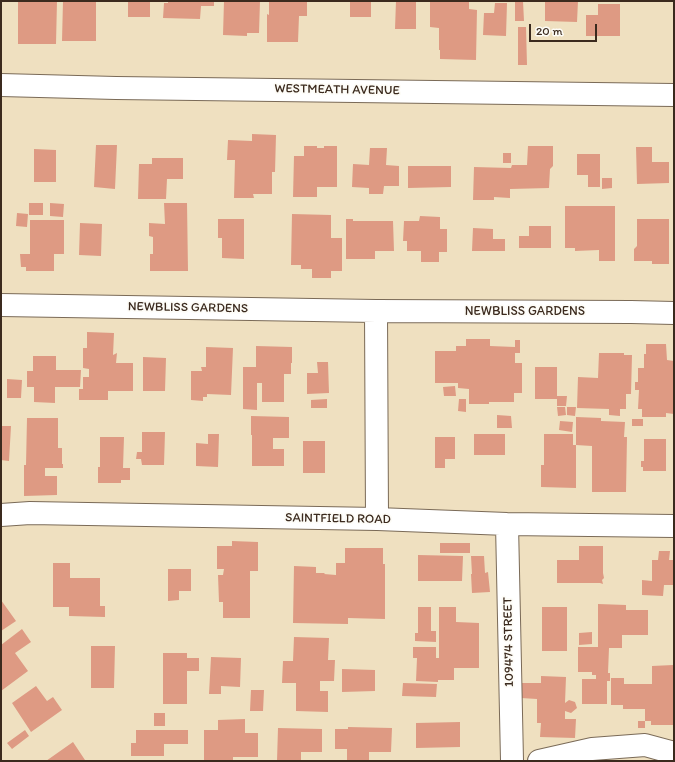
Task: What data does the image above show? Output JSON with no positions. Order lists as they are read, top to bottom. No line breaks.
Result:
{"streets":{"street":["WESTMEATH AVENUE","NEWBLISS GARDENS","SAINTFIELD ROAD","109474 STREET"]},"crossings":[["SAINTFIELD ROAD","109474 STREET"]],"scale_bar":"20 m"}
